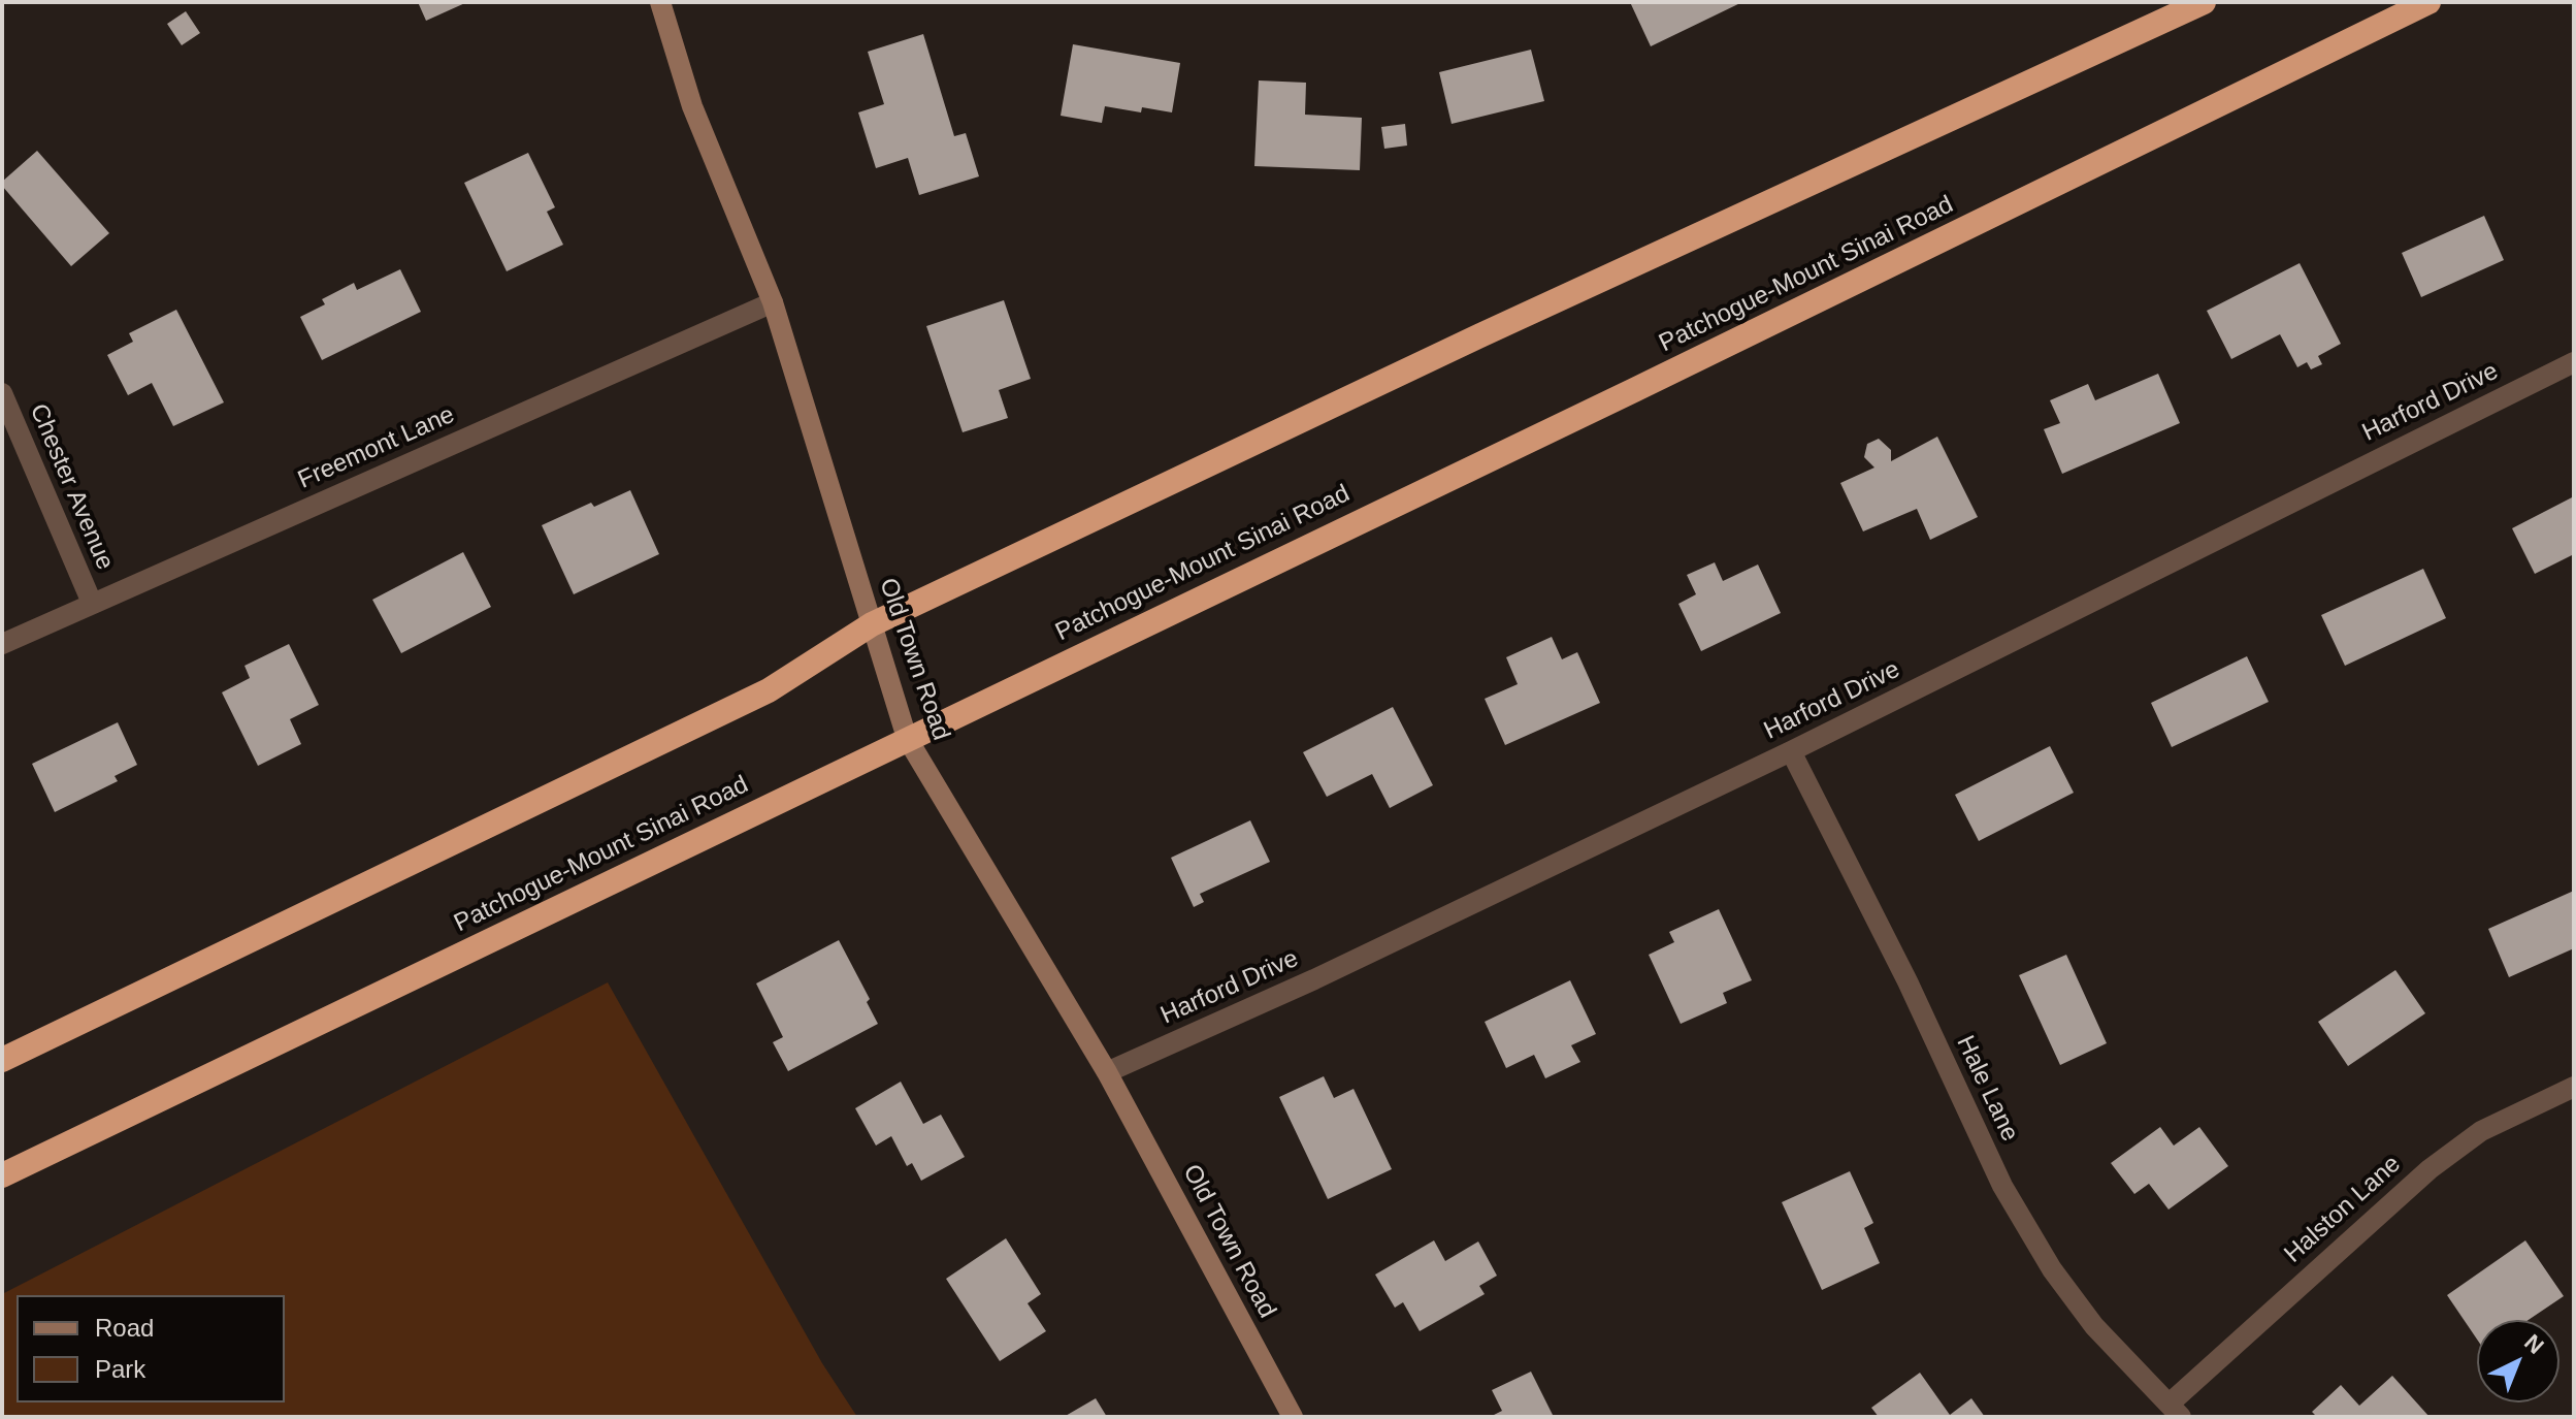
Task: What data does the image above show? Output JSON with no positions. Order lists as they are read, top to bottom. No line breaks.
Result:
{"streets":{"highway":["Patchogue-Mount Sinai Road"],"main road":["Old Town Road"],"street":["Harford Drive","Freemont Lane","Chester Avenue","Hale Lane","Halston Lane"]},"crossings":[["Patchogue-Mount Sinai Road","Old Town Road"],["Harford Drive","Old Town Road"],["Harford Drive","Hale Lane"],["Freemont Lane","Chester Avenue"],["Freemont Lane","Old Town Road"],["Hale Lane","Halston Lane"]],"legend":["Road","Park"],"north":"top right"}
